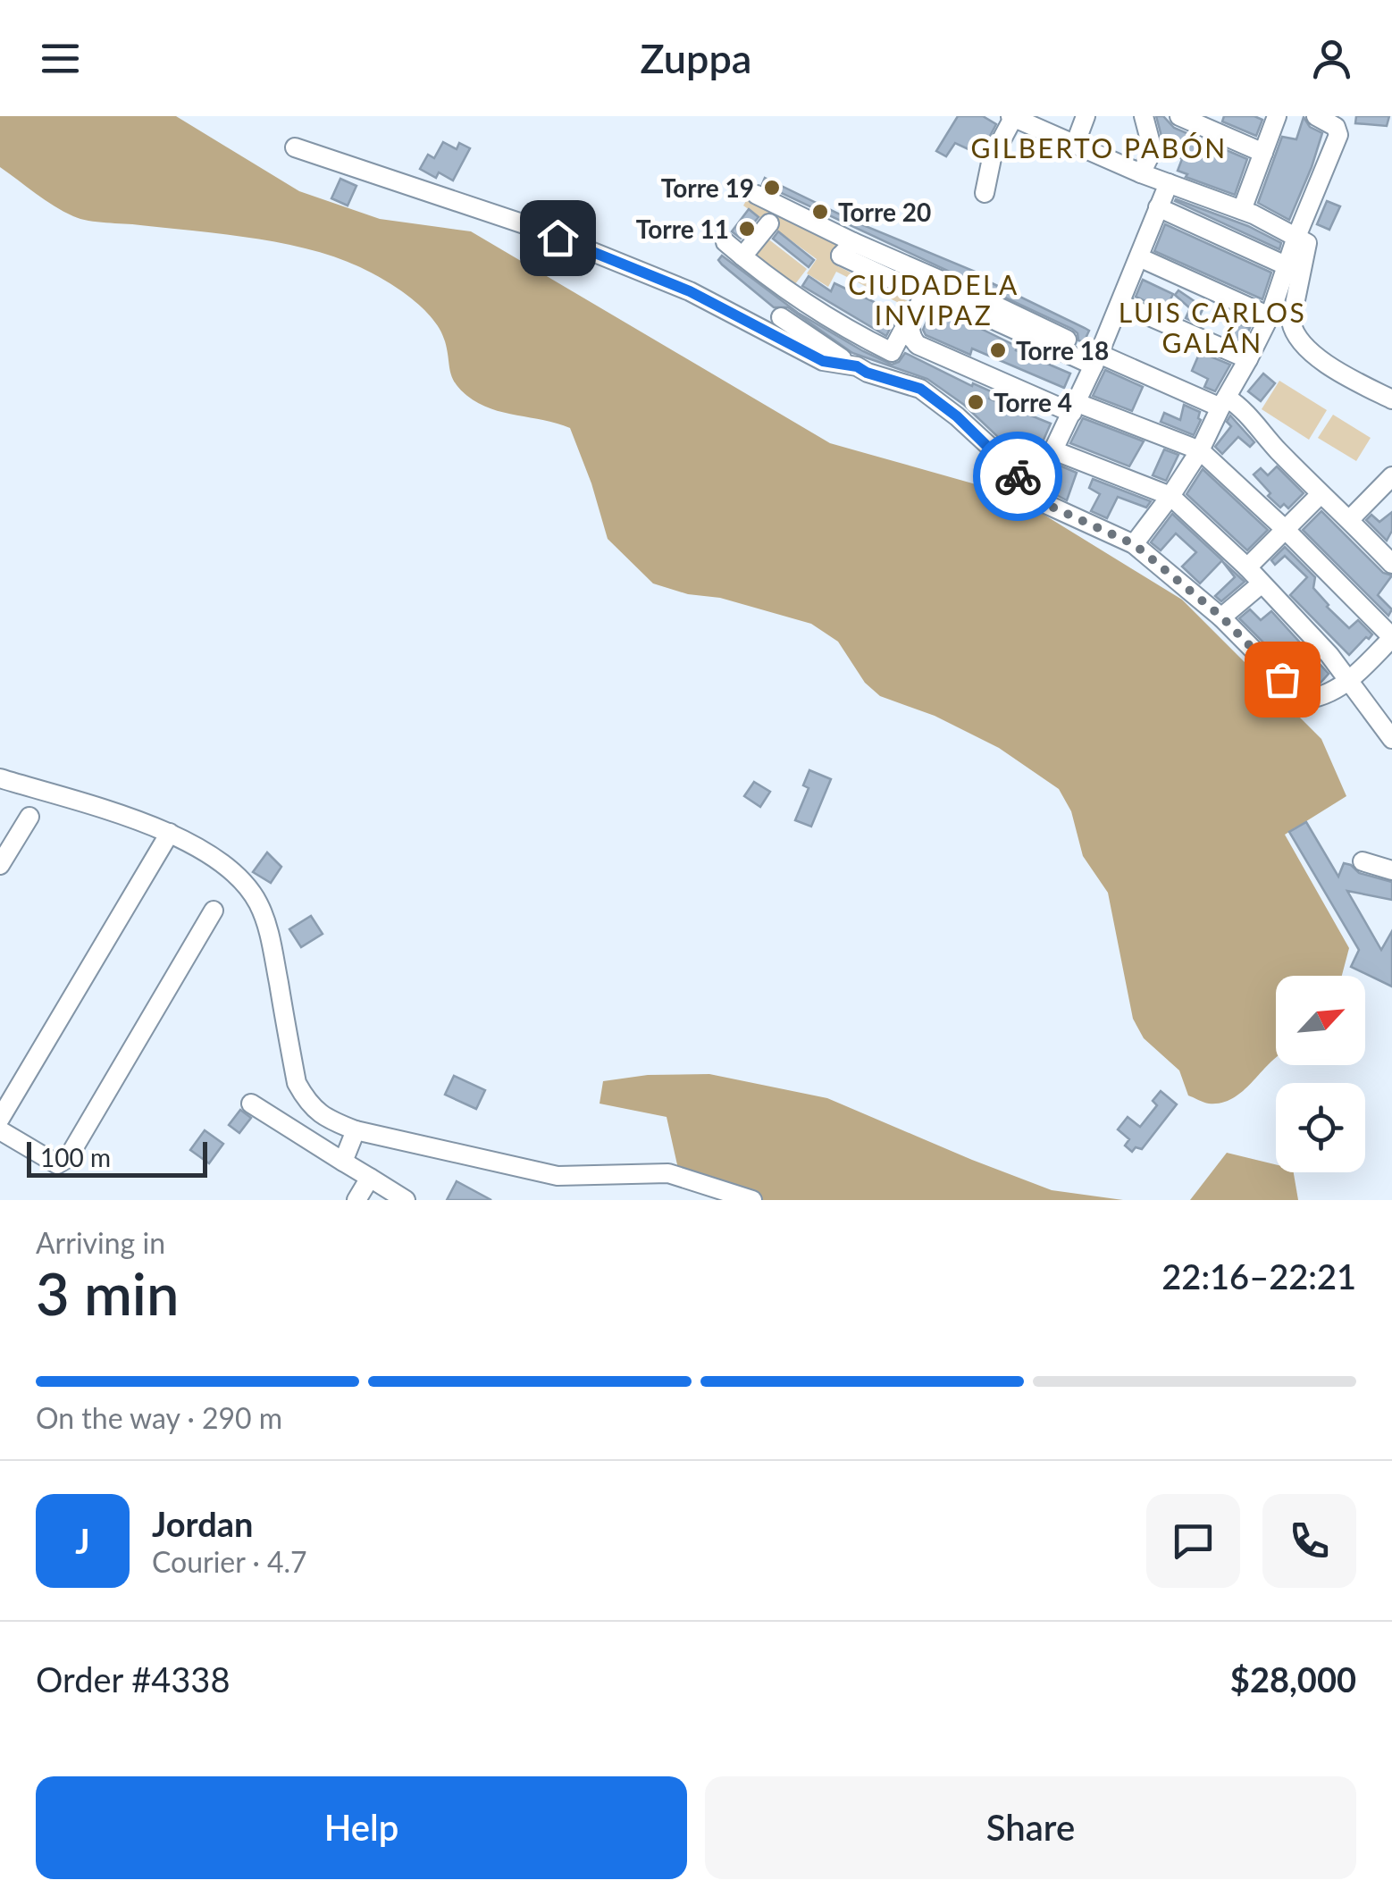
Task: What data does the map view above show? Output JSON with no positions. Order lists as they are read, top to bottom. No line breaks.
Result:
{"districts":["GILBERTO PABÓN","CIUDADELA INVIPAZ","LUIS CARLOS GALÁN"],"places":["Torre 19","Torre 20","Torre 11","Torre 18","Torre 4"],"scale_bar":"100 m","north":"top right","page":{"header":"Zuppa","scale":"100 m","heading":["3 min","Arriving in","22:16–22:21"],"panel":["Jordan","Courier · 4.7","Order #4338","$28,000"],"bar":"On the way · 290 m","round":"J","buttons":["Help","Share"]}}
